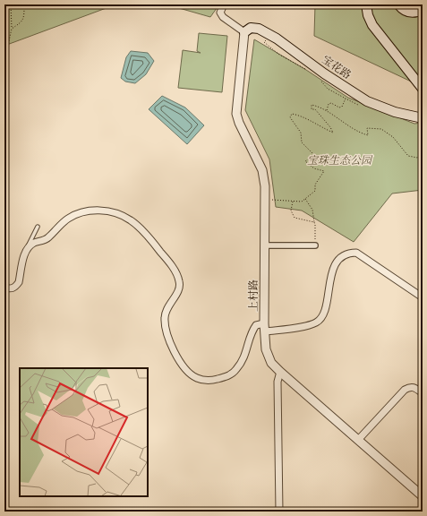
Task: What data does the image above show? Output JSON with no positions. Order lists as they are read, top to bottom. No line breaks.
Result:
{"streets":{"main road":["宝花路"],"street":["上村路"]},"crossings":[["宝花路","上村路"]],"parks":["宝珠生态公园"]}
